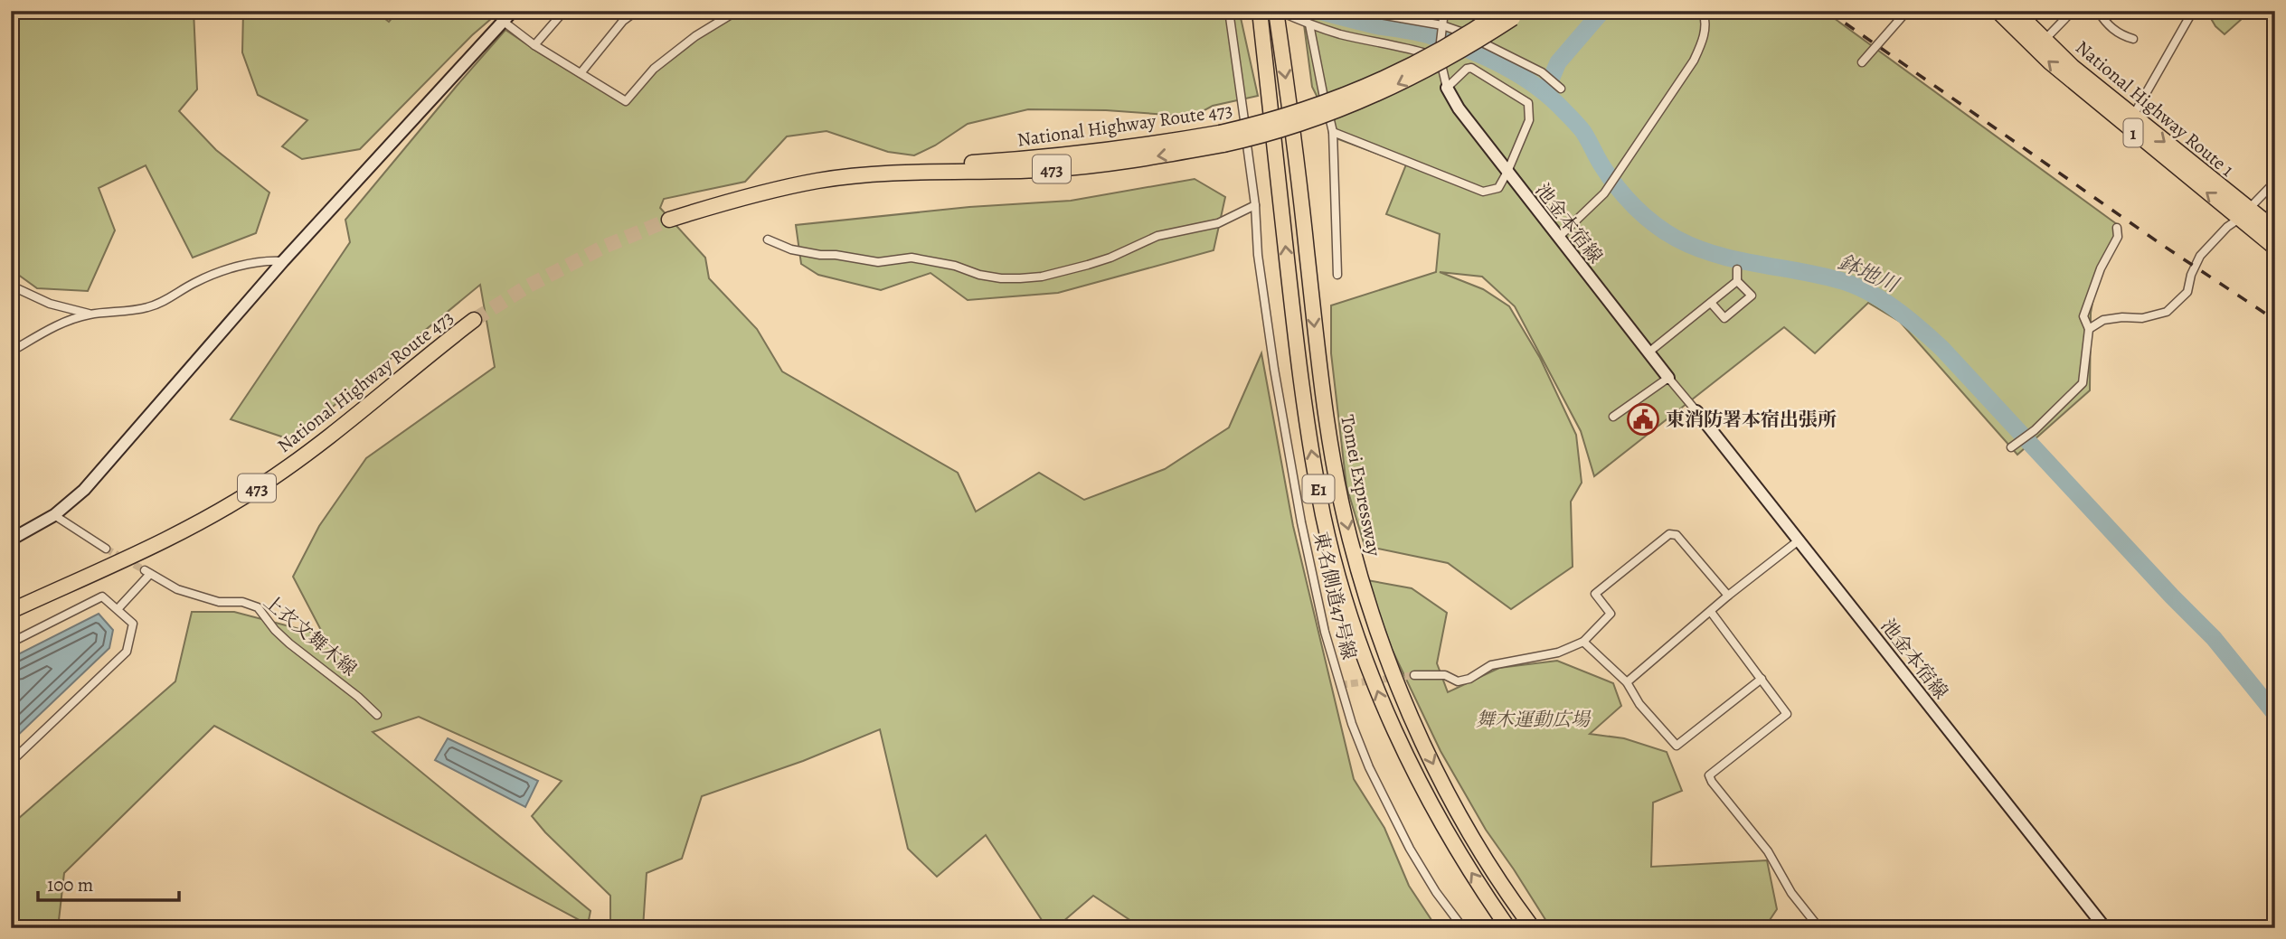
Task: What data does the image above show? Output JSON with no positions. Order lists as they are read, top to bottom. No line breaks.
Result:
{"streets":{"highway":["National Highway Route 1","National Highway Route 473","1","473","Tomei Expressway","E1"],"street":["池金本宿線","東名側道47号線","上衣文舞木線"]},"water":["鉢地川"],"parks":["舞木運動広場"],"places":{"public building":["東消防署本宿出張所"]},"scale_bar":"100 m"}
